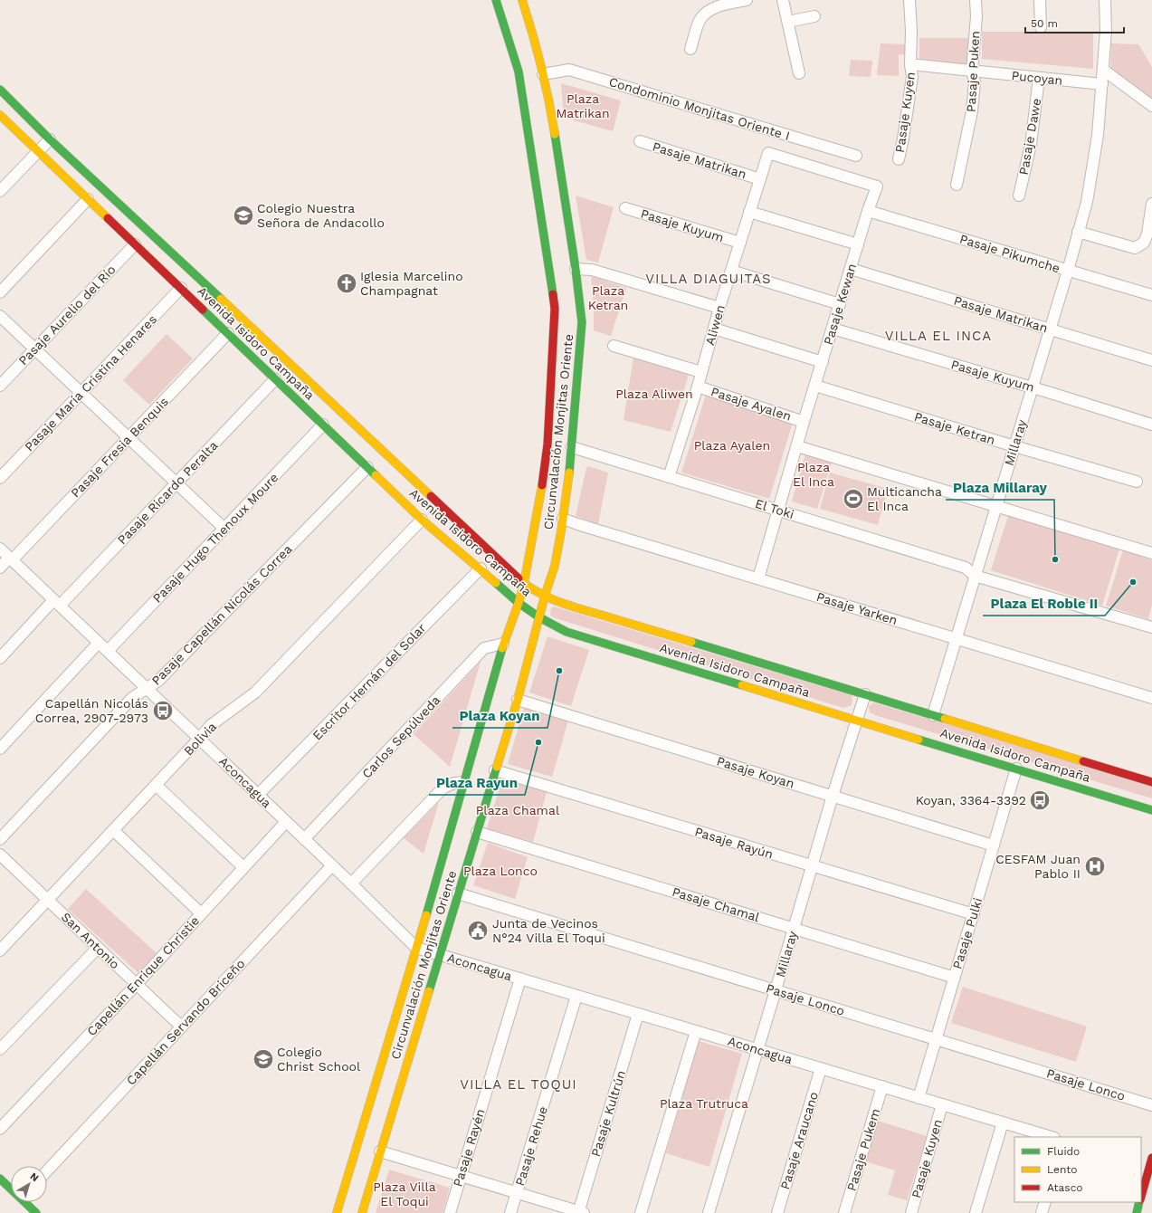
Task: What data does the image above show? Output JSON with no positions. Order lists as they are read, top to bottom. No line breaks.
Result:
{"streets":{"street":["Pasaje Puken","Pucoyan","Condominio Monjitas Oriente I","Pasaje Kuyen","Pasaje Dawe","Pasaje Matrikan","Pasaje Kuyum","Pasaje Pikumche","Pasaje Kewan","Pasaje Aurelio del Río","Aliwen","Avenida Isidoro Campaña","Pasaje María Cristina Henares","Pasaje Ayalen","Pasaje Ketran","Circunvalación Monjitas Oriente","Millaray","Pasaje Fresia Benquis","Pasaje Ricardo Peralta","El Toki","Pasaje Hugo Thenoux Moure","Pasaje Yarken","Pasaje Capellán Nicolás Correa","Escritor Hernán del Solar","Carlos Sepúlveda","Bolivia","Pasaje Koyan","Aconcagua","Pasaje Rayún","Pasaje Chamal","Pasaje Pulki","San Antonio","Capellán Enrique Christie","Pasaje Lonco","Capellán Servando Briceño","Pasaje Kultrún","Pasaje Araucano","Pasaje Rehue","Pasaje Rayén","Pasaje Pukem"]},"crossings":[["Pasaje Puken","Pucoyan"],["Pucoyan","Pasaje Kuyen"],["Pucoyan","Pasaje Dawe"],["Pucoyan","Millaray"],["Condominio Monjitas Oriente I","Circunvalación Monjitas Oriente"],["Pasaje Kuyen","Aconcagua"],["Pasaje Matrikan","Pasaje Kewan"],["Pasaje Matrikan","Aliwen"],["Pasaje Matrikan","Millaray"],["Pasaje Kuyum","Pasaje Kewan"],["Pasaje Kuyum","Aliwen"],["Pasaje Kuyum","Millaray"],["Pasaje Pikumche","Pasaje Kewan"],["Pasaje Pikumche","Millaray"],["Pasaje Kewan","Aliwen"],["Pasaje Kewan","Pasaje Ayalen"],["Pasaje Kewan","Pasaje Ketran"],["Pasaje Kewan","El Toki"],["Pasaje Aurelio del Río","Avenida Isidoro Campaña"],["Aliwen","Pasaje Ayalen"],["Aliwen","El Toki"],["Avenida Isidoro Campaña","Pasaje María Cristina Henares"],["Avenida Isidoro Campaña","Circunvalación Monjitas Oriente"],["Avenida Isidoro Campaña","Millaray"],["Avenida Isidoro Campaña","Pasaje Fresia Benquis"],["Avenida Isidoro Campaña","Pasaje Ricardo Peralta"],["Avenida Isidoro Campaña","Pasaje Hugo Thenoux Moure"],["Avenida Isidoro Campaña","Pasaje Capellán Nicolás Correa"],["Avenida Isidoro Campaña","Escritor Hernán del Solar"],["Avenida Isidoro Campaña","Bolivia"],["Avenida Isidoro Campaña","Pasaje Pulki"],["Pasaje Ketran","Millaray"],["Circunvalación Monjitas Oriente","El Toki"],["Circunvalación Monjitas Oriente","Pasaje Yarken"],["Circunvalación Monjitas Oriente","Carlos Sepúlveda"],["Circunvalación Monjitas Oriente","Pasaje Koyan"],["Circunvalación Monjitas Oriente","Aconcagua"],["Circunvalación Monjitas Oriente","Pasaje Rayún"],["Circunvalación Monjitas Oriente","Pasaje Chamal"],["Circunvalación Monjitas Oriente","Pasaje Lonco"],["Millaray","El Toki"],["Millaray","Pasaje Yarken"],["Millaray","Pasaje Koyan"],["Millaray","Aconcagua"],["Millaray","Pasaje Rayún"],["Millaray","Pasaje Chamal"],["Millaray","Pasaje Lonco"],["Pasaje Fresia Benquis","Aconcagua"],["Pasaje Ricardo Peralta","Aconcagua"],["Pasaje Hugo Thenoux Moure","Aconcagua"],["Pasaje Capellán Nicolás Correa","Aconcagua"],["Escritor Hernán del Solar","Aconcagua"],["Carlos Sepúlveda","Aconcagua"],["Bolivia","Aconcagua"],["Bolivia","San Antonio"],["Pasaje Koyan","Pasaje Pulki"],["Aconcagua","Pasaje Pulki"],["Aconcagua","Capellán Enrique Christie"],["Aconcagua","Capellán Servando Briceño"],["Aconcagua","Pasaje Kultrún"],["Aconcagua","Pasaje Araucano"],["Aconcagua","Pasaje Rehue"],["Aconcagua","Pasaje Rayén"],["Aconcagua","Pasaje Pukem"],["Pasaje Rayún","Pasaje Pulki"],["Pasaje Chamal","Pasaje Pulki"],["Pasaje Pulki","Pasaje Lonco"],["San Antonio","Capellán Enrique Christie"],["San Antonio","Capellán Servando Briceño"]],"districts":["VILLA DIAGUITAS","VILLA EL INCA","VILLA EL TOQUI"],"parks":["Plaza Matrikan","Plaza Ketran","Plaza Aliwen","Plaza Ayalen","Plaza El Inca","Plaza Chamal","Plaza Lonco","Plaza Trutruca","Plaza Villa El Toqui"],"places":{"school or university":["Colegio Nuestra Señora de Andacollo","Colegio Christ School"],"church":["Iglesia Marcelino Champagnat"],"sports":["Multicancha El Inca"],"other":["Plaza Millaray","Plaza El Roble II","Plaza Koyan","Plaza Rayun"],"bus stop":["Capellán Nicolás Correa, 2907-2973","Koyan, 3364-3392"],"hospital":["CESFAM Juan Pablo II"],"public building":["Junta de Vecinos N°24 Villa El Toqui"]},"legend":["Fluido","Lento","Atasco"],"scale_bar":"50 m","north":"top right"}
